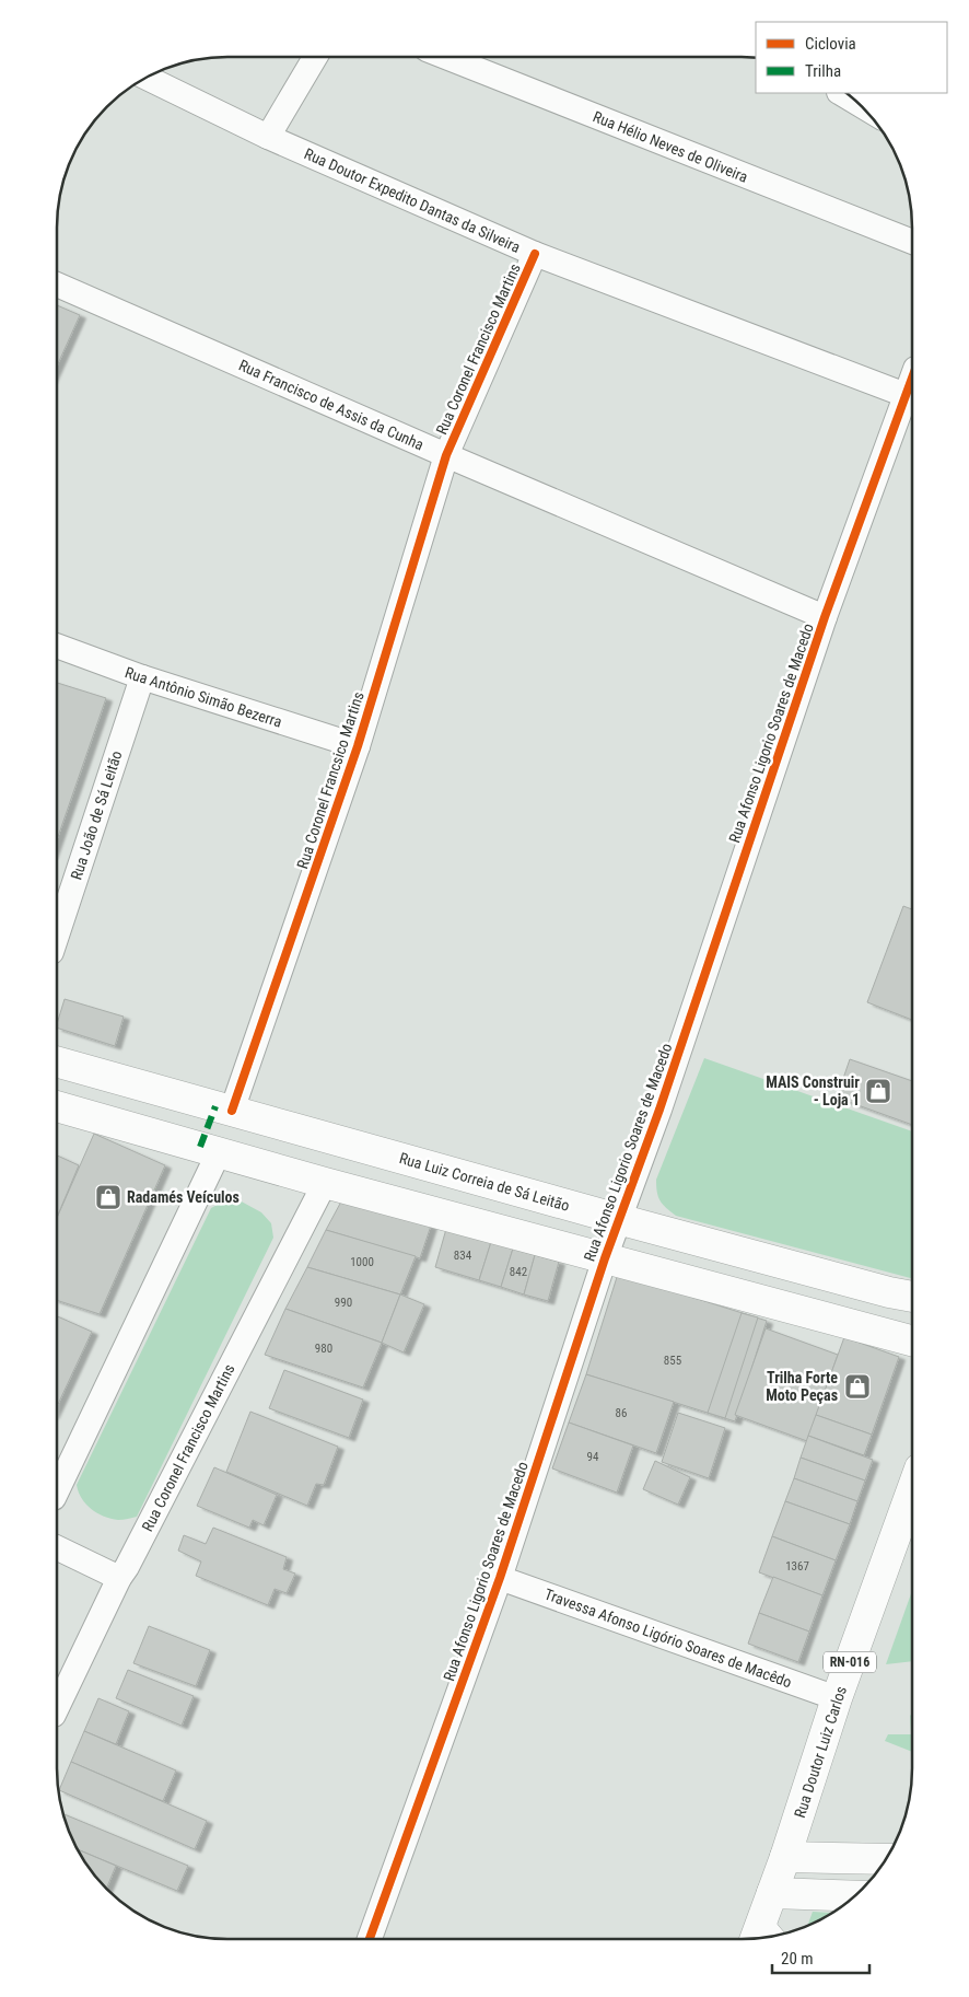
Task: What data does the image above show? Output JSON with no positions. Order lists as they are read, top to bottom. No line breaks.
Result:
{"streets":{"main road":["Rua Luiz Correia de Sá Leitão","RN-016","Rua Doutor Luiz Carlos"],"street":["Rua Hélio Neves de Oliveira","Rua Doutor Expedito Dantas da Silveira","Rua Coronel Francisco Martins","Rua Francisco de Assis da Cunha","Rua Antônio Simão Bezerra","Rua Afonso Ligorio Soares de Macedo","Rua Coronel Francsico Martins","Rua João de Sá Leitão","Travessa Afonso Ligório Soares de Macêdo"]},"crossings":[["Rua Doutor Expedito Dantas da Silveira","Rua Coronel Francisco Martins"],["Rua Doutor Expedito Dantas da Silveira","Rua Afonso Ligorio Soares de Macedo"],["Rua Coronel Francisco Martins","Rua Francisco de Assis da Cunha"],["Rua Coronel Francisco Martins","Rua Coronel Francsico Martins"],["Rua Francisco de Assis da Cunha","Rua Afonso Ligorio Soares de Macedo"],["Rua Francisco de Assis da Cunha","Rua Coronel Francsico Martins"],["Rua Antônio Simão Bezerra","Rua Coronel Francsico Martins"],["Rua Antônio Simão Bezerra","Rua João de Sá Leitão"],["Rua Afonso Ligorio Soares de Macedo","Rua Luiz Correia de Sá Leitão"],["Rua Afonso Ligorio Soares de Macedo","Travessa Afonso Ligório Soares de Macêdo"],["Rua Coronel Francsico Martins","Rua Luiz Correia de Sá Leitão"],["Travessa Afonso Ligório Soares de Macêdo","Rua Doutor Luiz Carlos"]],"places":{"shop":["MAIS Construir - Loja 1","Radamés Veículos","Trilha Forte Moto Peças"]},"house_numbers":["834","1000","842","990","980","855","86","94","1367"],"legend":["Ciclovia","Trilha"],"scale_bar":"20 m"}
